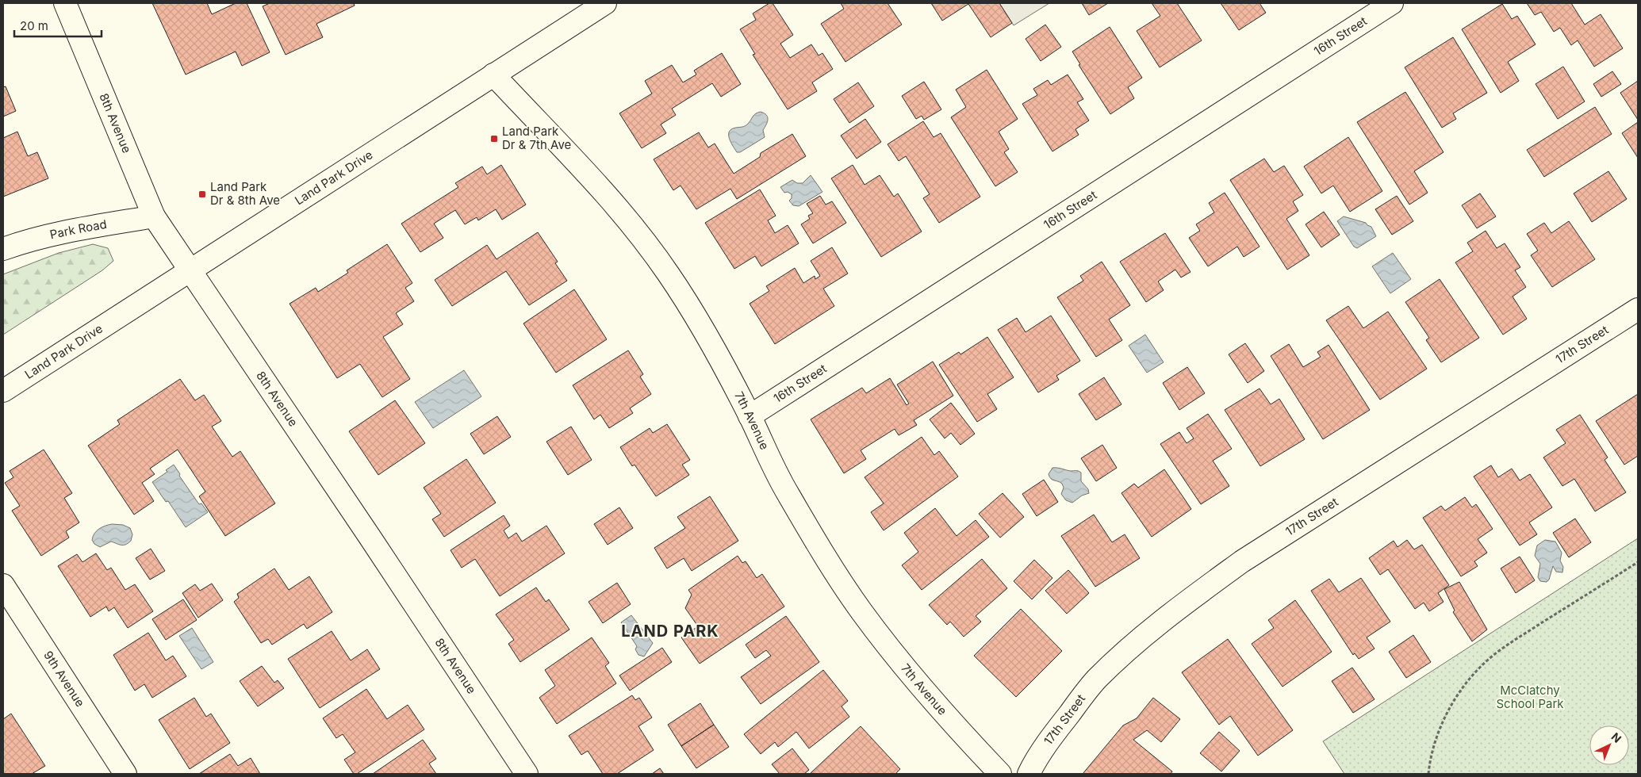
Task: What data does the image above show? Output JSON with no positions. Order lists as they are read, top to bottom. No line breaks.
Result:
{"streets":{"street":["16th Street","8th Avenue","Land Park Drive","Park Road","17th Street","7th Avenue","9th Avenue"]},"crossings":[["16th Street","7th Avenue"],["8th Avenue","Land Park Drive"],["8th Avenue","Park Road"],["Land Park Drive","7th Avenue"]],"districts":["LAND PARK"],"parks":["McClatchy School Park"],"places":{"transit":["Land Park Dr & 7th Ave","Land Park Dr & 8th Ave"]},"scale_bar":"20 m","north":"top right"}
